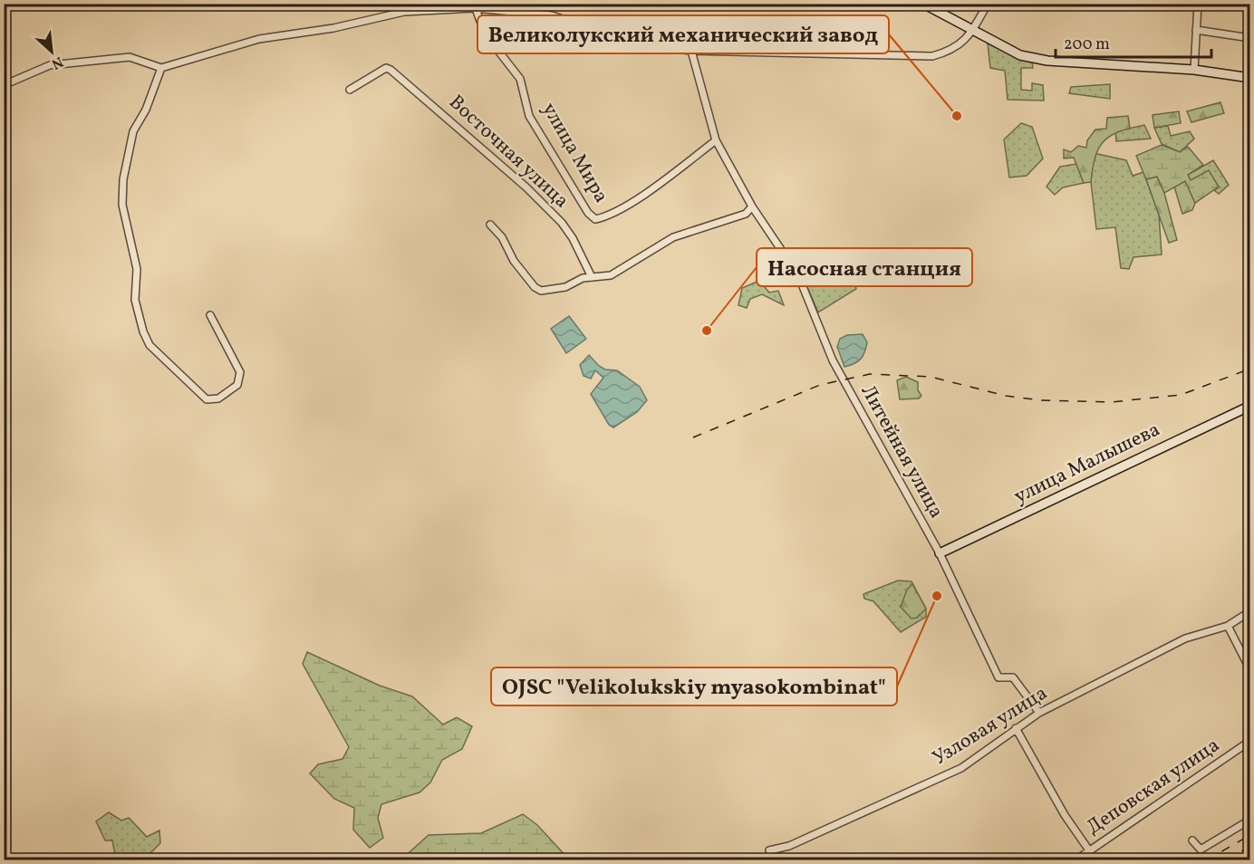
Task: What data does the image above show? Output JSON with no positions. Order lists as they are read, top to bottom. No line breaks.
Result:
{"streets":{"street":["Восточная улица","улица Мира","Литейная улица","улица Малышева","Узловая улица","Деповская улица"]},"crossings":[["улица Мира","Литейная улица"],["Литейная улица","улица Малышева"],["Литейная улица","Узловая улица"]],"places":["Великолукский механический завод","Насосная станция","OJSC \"Velikolukskiy myasokombinat\""],"scale_bar":"200 m","north":"bottom right"}
